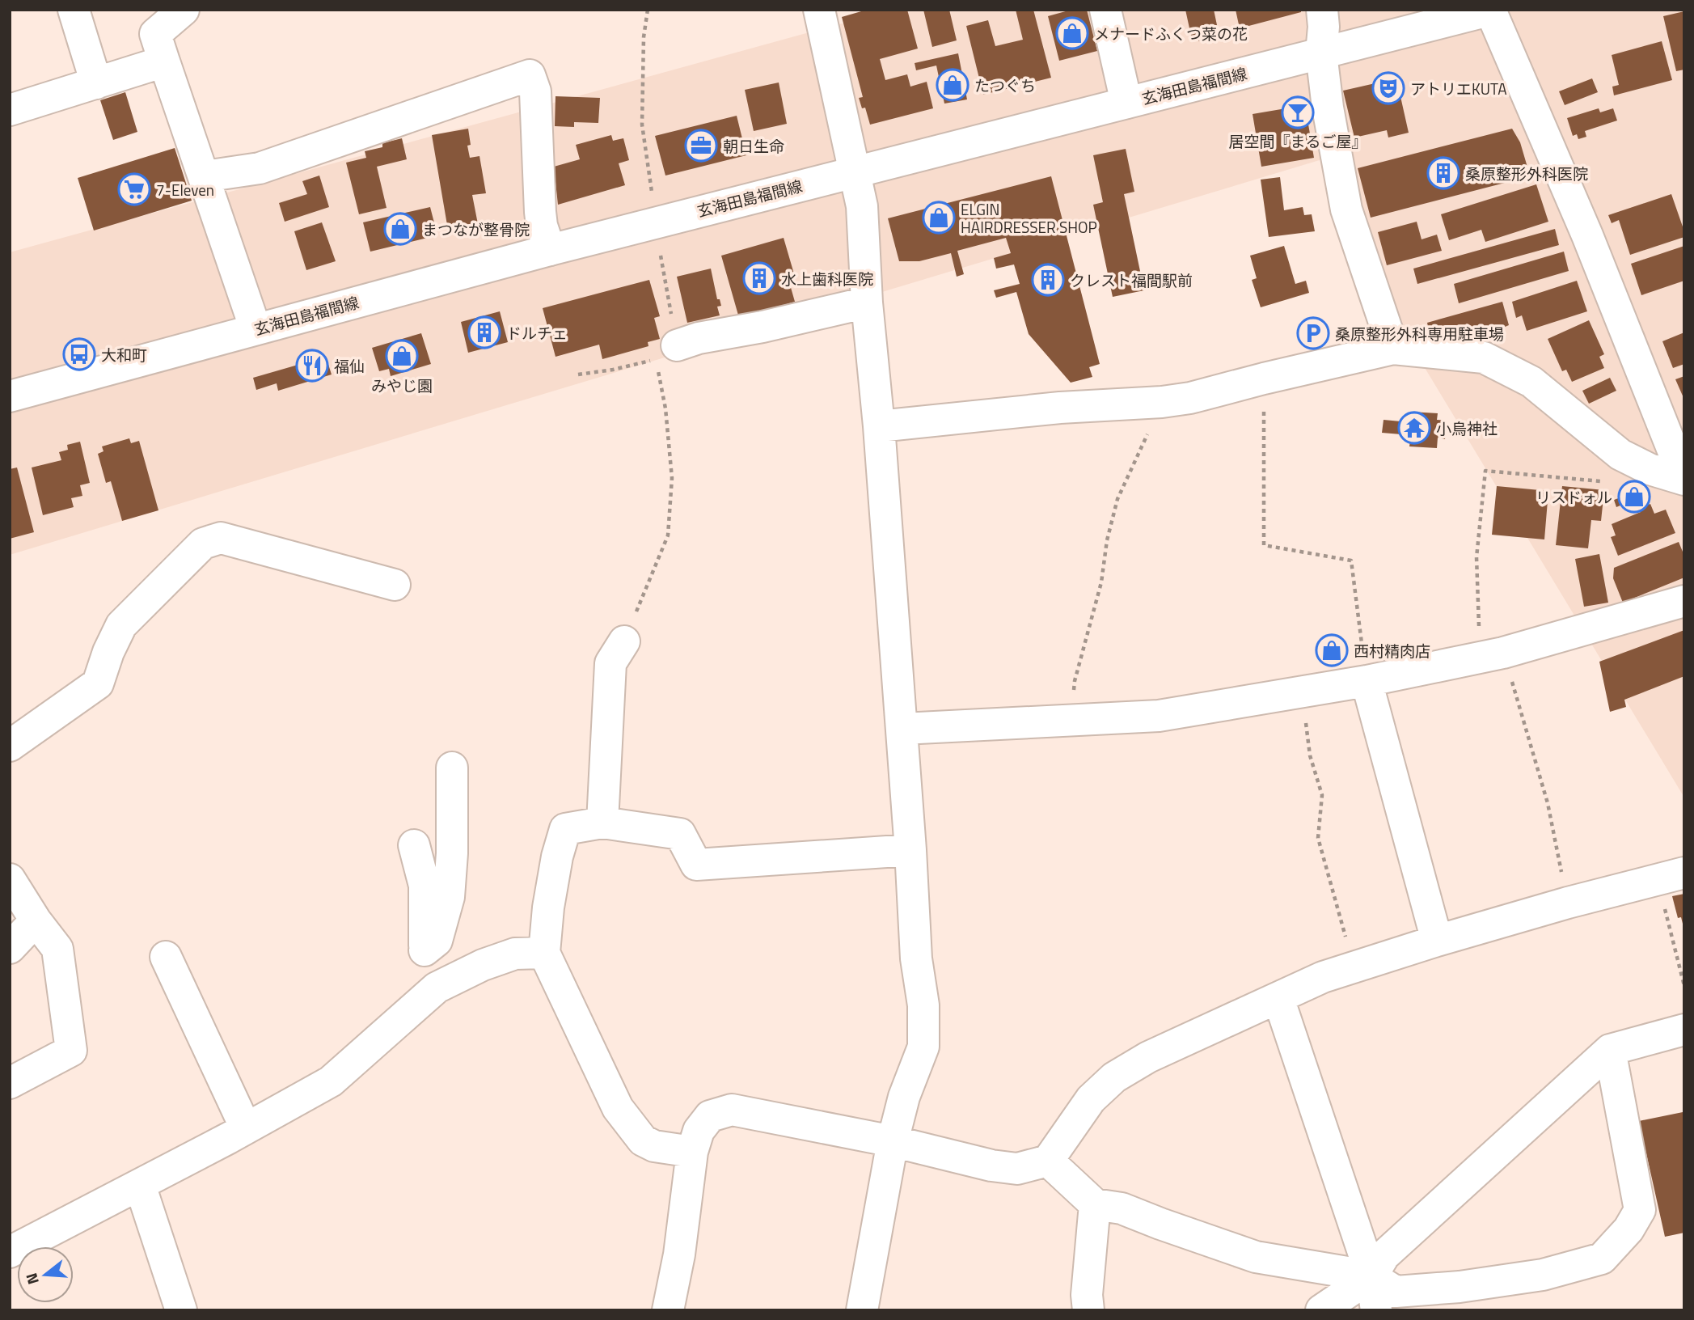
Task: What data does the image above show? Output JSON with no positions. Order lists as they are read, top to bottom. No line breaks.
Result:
{"streets":{"street":["玄海田島福間線"]},"places":{"shop":["メナードふくつ菜の花","たつぐち","ELGIN HAIRDRESSER SHOP","まつなが整骨院","みやじ園","リスドォル","西村精肉店"],"theatre":["アトリエKUTA"],"bar":["居空間『まるご屋』"],"office":["朝日生命"],"building":["桑原整形外科医院","水上歯科医院","クレスト福間駅前","ドルチェ"],"supermarket":["7-Eleven"],"parking":["桑原整形外科専用駐車場"],"bus stop":["大和町"],"restaurant":["福仙"],"temple":["小烏神社"]},"north":"left"}
